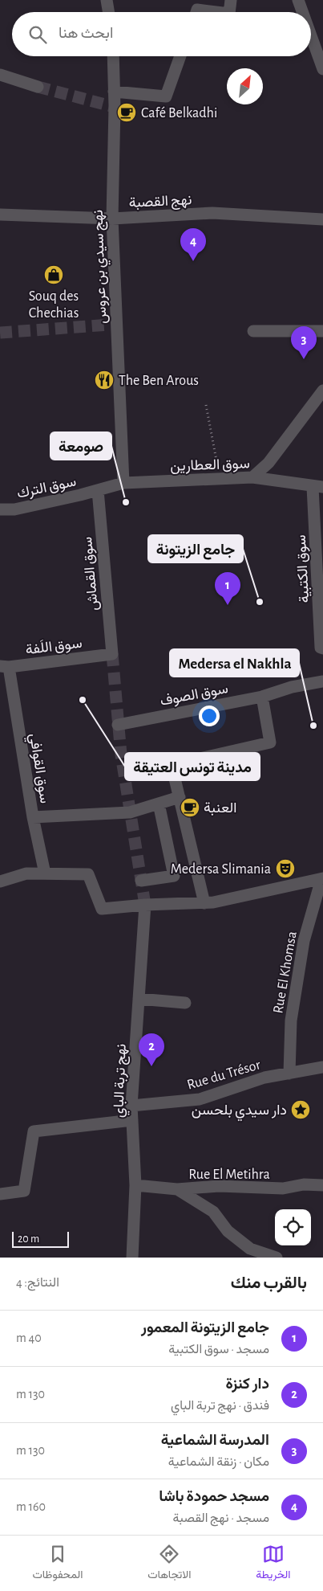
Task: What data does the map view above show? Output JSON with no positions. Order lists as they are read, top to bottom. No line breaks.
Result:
{"streets":{"street":["نهج القصبة","نهج سيدي بن عروس","سوق العطارين","سوق الترك","سوق الكتبية","سوق القماش","سوق اللَفة","سوق الصوف","سوق القوافي","Rue El Khomsa","Rue du Trésor","نهج تربة الباي","Rue El Metihra"]},"crossings":[["نهج القصبة","نهج سيدي بن عروس"],["نهج سيدي بن عروس","سوق العطارين"],["سوق العطارين","سوق الترك"],["سوق العطارين","سوق الكتبية"],["سوق العطارين","سوق القماش"],["سوق الترك","سوق القماش"],["سوق القماش","سوق اللَفة"],["سوق اللَفة","سوق القوافي"],["Rue El Khomsa","Rue du Trésor"],["Rue du Trésor","نهج تربة الباي"],["نهج تربة الباي","Rue El Metihra"]],"places":{"cafe":["Café Belkadhi","العنبة"],"shop":["Souq des Chechias"],"restaurant":["The Ben Arous"],"other":["صومعة","جامع الزيتونة","مدينة تونس العتيقة","Medersa el Nakhla"],"theatre":["Medersa Slimania"],"place":["دار سيدي بلحسن"]},"scale_bar":"20 m","north":"top right","page":{"search":"ابحث هنا","pins":["4","3","1","2"],"scale":"20 m","heading":["بالقرب منك","النتائج: 4"],"list":[{"mark":"1","name":"جامع الزيتونة المعمور","note":"مسجد · سوق الكتبية","value":"40 m"},{"mark":"2","name":"دار كنزة","note":"فندق · نهج تربة الباي","value":"130 m"},{"mark":"3","name":"المدرسة الشماعية","note":"مكان · زنقة الشماعية","value":"130 m"},{"mark":"4","name":"مسجد حمودة باشا","note":"مسجد · نهج القصبة","value":"160 m"}],"nav":["الخريطة","الاتجاهات","المحفوظات"]}}
